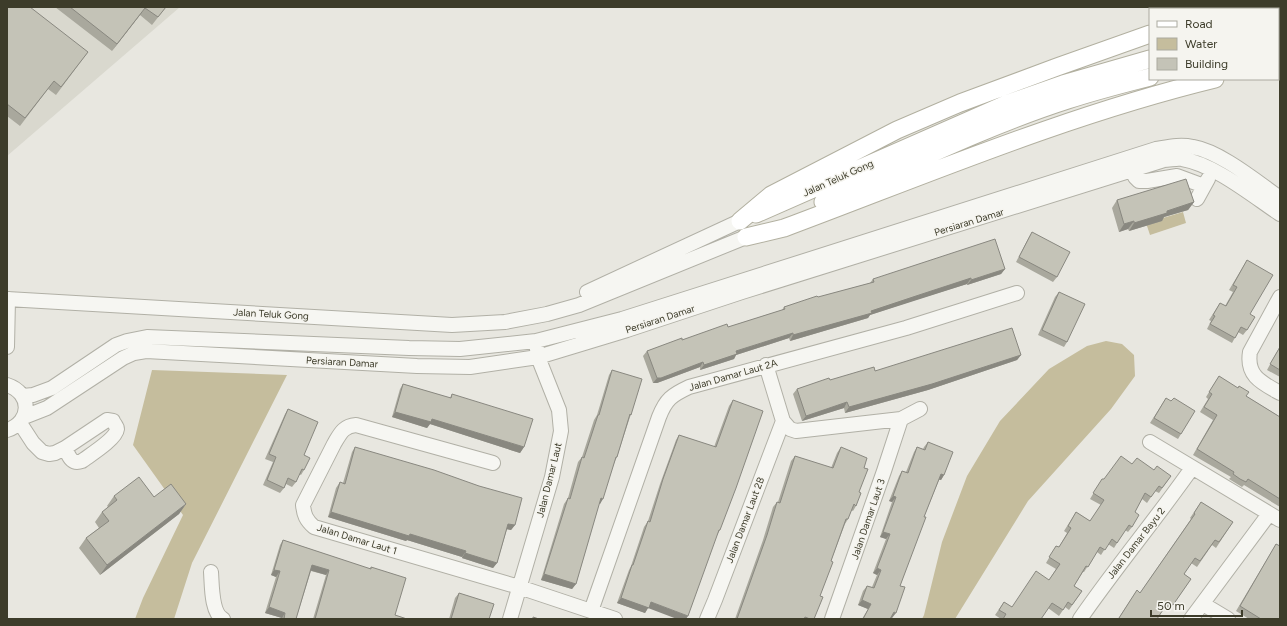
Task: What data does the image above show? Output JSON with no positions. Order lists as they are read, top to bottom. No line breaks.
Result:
{"streets":{"main road":["Jalan Teluk Gong"],"street":["Persiaran Damar","Jalan Damar Laut 2A","Jalan Damar Laut","Jalan Damar Laut 3","Jalan Damar Laut 2B","Jalan Damar Laut 1","Jalan Damar Bayu 2"]},"crossings":[["Persiaran Damar","Jalan Damar Laut"],["Jalan Damar Laut","Jalan Damar Laut 1"]],"legend":["Road","Water","Building"],"scale_bar":"50 m"}
